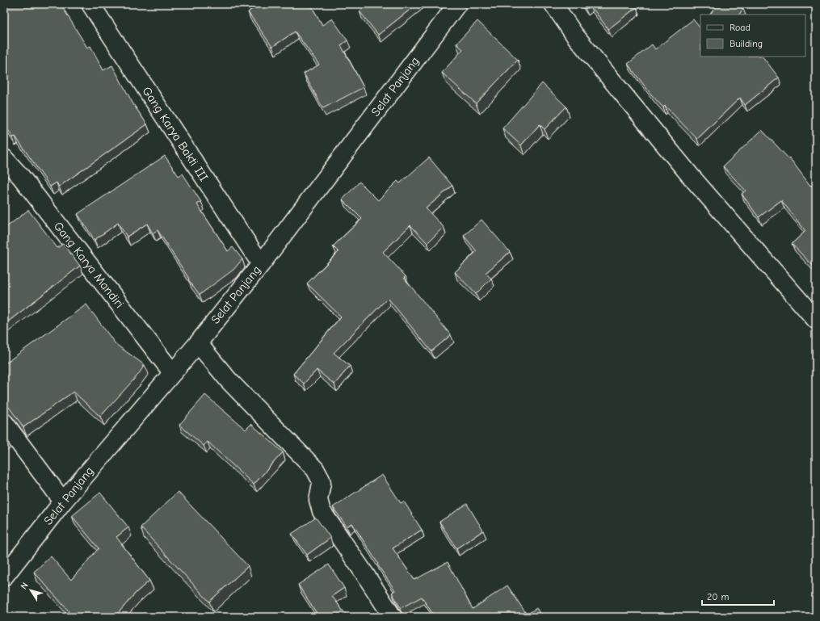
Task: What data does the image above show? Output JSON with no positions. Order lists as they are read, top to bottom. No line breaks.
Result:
{"streets":{"street":["Selat Panjang","Gang Karya Bakti III","Gang Karya Mandiri"]},"crossings":[["Selat Panjang","Gang Karya Bakti III"],["Selat Panjang","Gang Karya Mandiri"]],"legend":["Road","Building"],"scale_bar":"20 m","north":"top left"}
